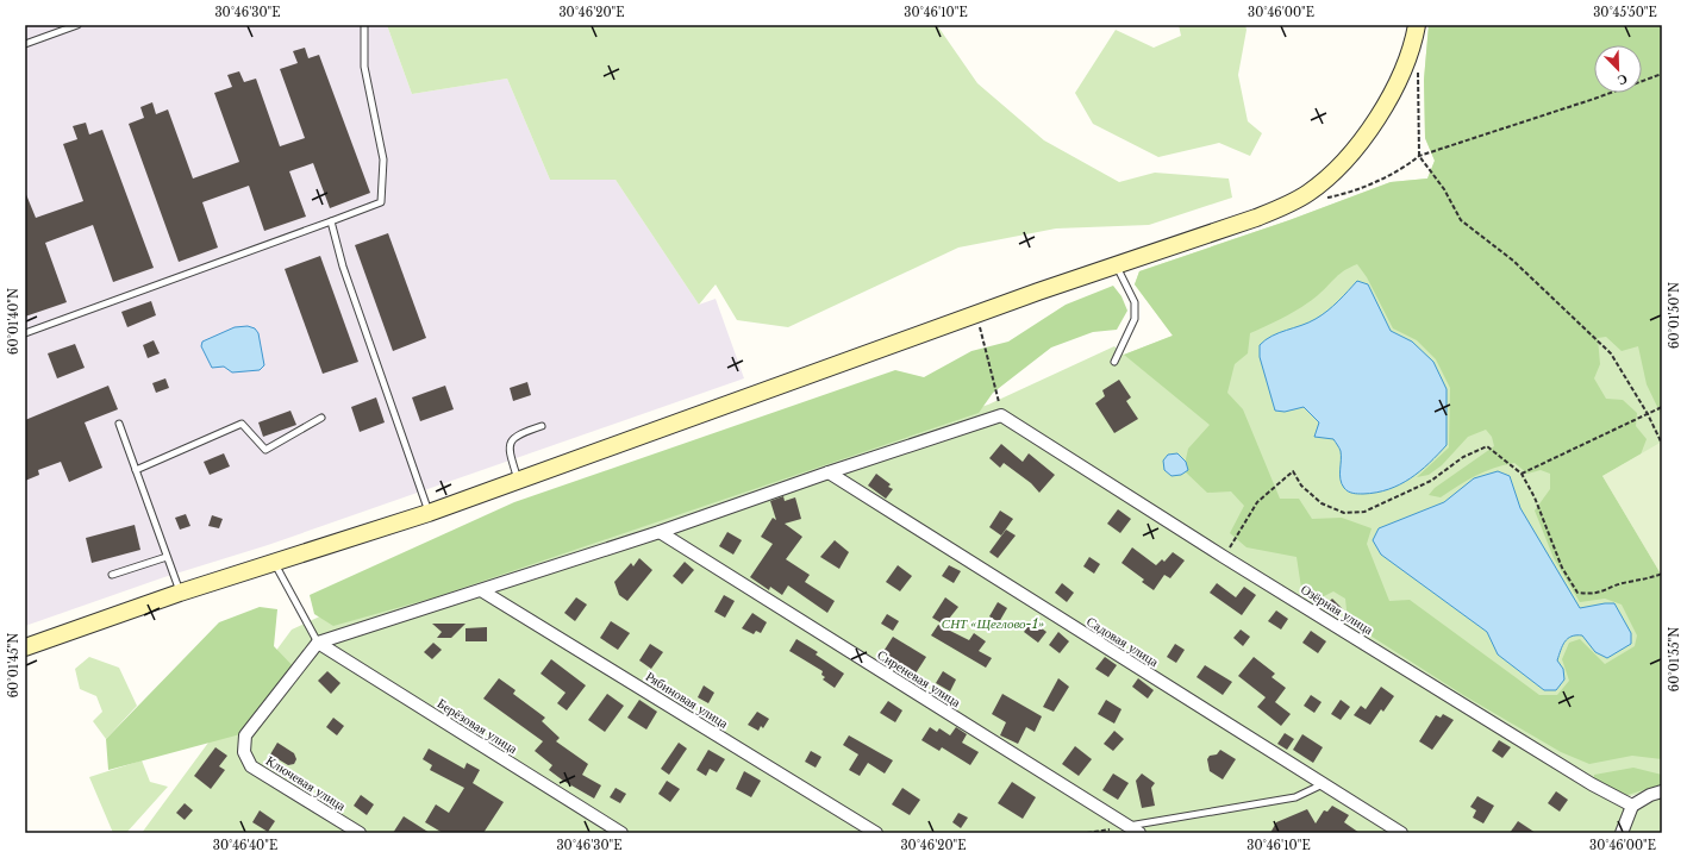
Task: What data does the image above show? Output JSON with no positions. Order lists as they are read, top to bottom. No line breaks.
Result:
{"streets":{"street":["Озёрная улица","Садовая улица","Сиреневая улица","Рябиновая улица","Берёзовая улица","Ключевая улица"]},"crossings":[["Берёзовая улица","Ключевая улица"]],"parks":["СНТ «Щеглово-1»"],"north":"bottom right","coordinates":["30°46'30\"E","30°46'20\"E","30°46'10\"E","30°46'00\"E","30°45'50\"E","60°01'50\"N","60°01'40\"N","60°01'55\"N","60°01'45\"N","30°46'40\"E"]}
